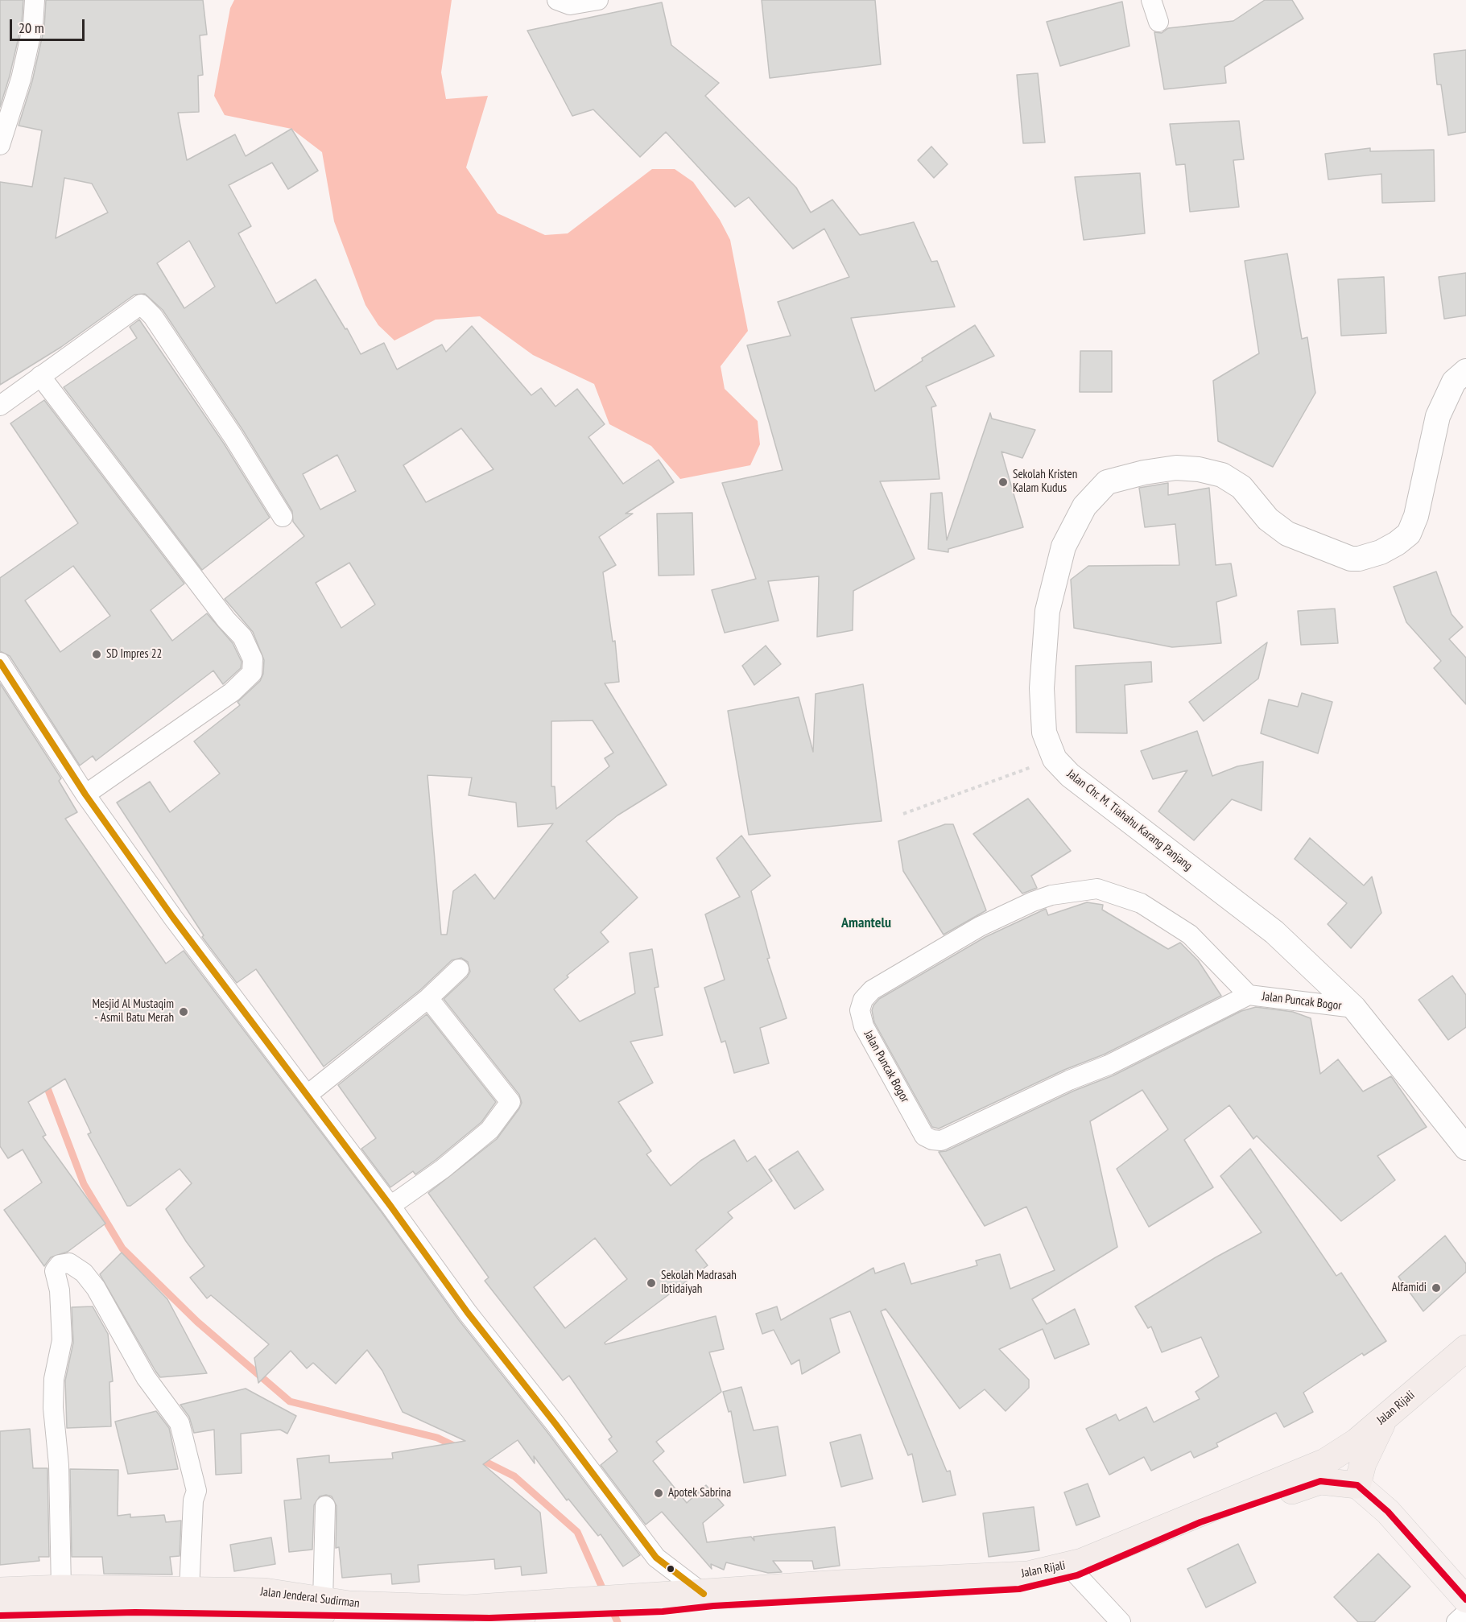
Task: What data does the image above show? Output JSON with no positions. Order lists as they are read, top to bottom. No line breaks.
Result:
{"streets":{"highway":["Jalan Rijali","Jalan Jenderal Sudirman"],"street":["Jalan Chr. M. Tiahahu Karang Panjang","Jalan Puncak Bogor"]},"crossings":[["Jalan Chr. M. Tiahahu Karang Panjang","Jalan Puncak Bogor"],["Jalan Rijali","Jalan Jenderal Sudirman"]],"districts":["Amantelu"],"places":["Sekolah Kristen Kalam Kudus","SD Impres 22","Mesjid Al Mustaqim - Asmil Batu Merah","Sekolah Madrasah Ibtidaiyah","Alfamidi","Apotek Sabrina"],"scale_bar":"20 m"}
